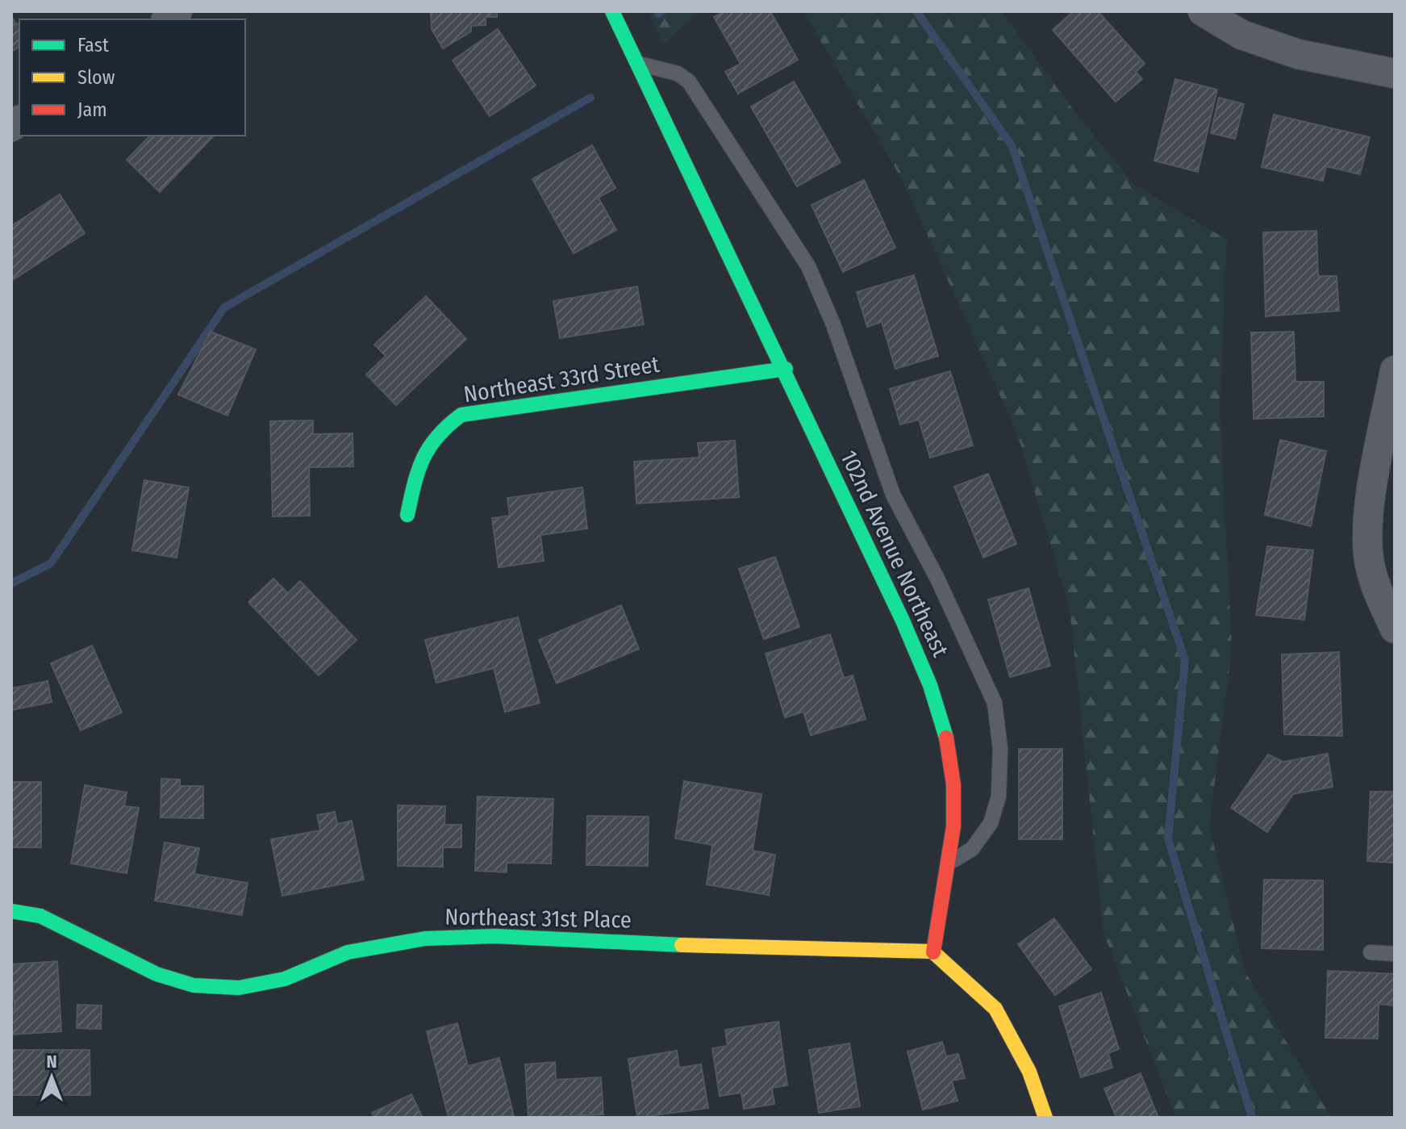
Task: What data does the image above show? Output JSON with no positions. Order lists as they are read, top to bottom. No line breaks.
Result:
{"streets":{"street":["Northeast 33rd Street","102nd Avenue Northeast","Northeast 31st Place"]},"crossings":[["Northeast 33rd Street","102nd Avenue Northeast"],["102nd Avenue Northeast","Northeast 31st Place"]],"legend":["Fast","Slow","Jam"],"north":"top"}
